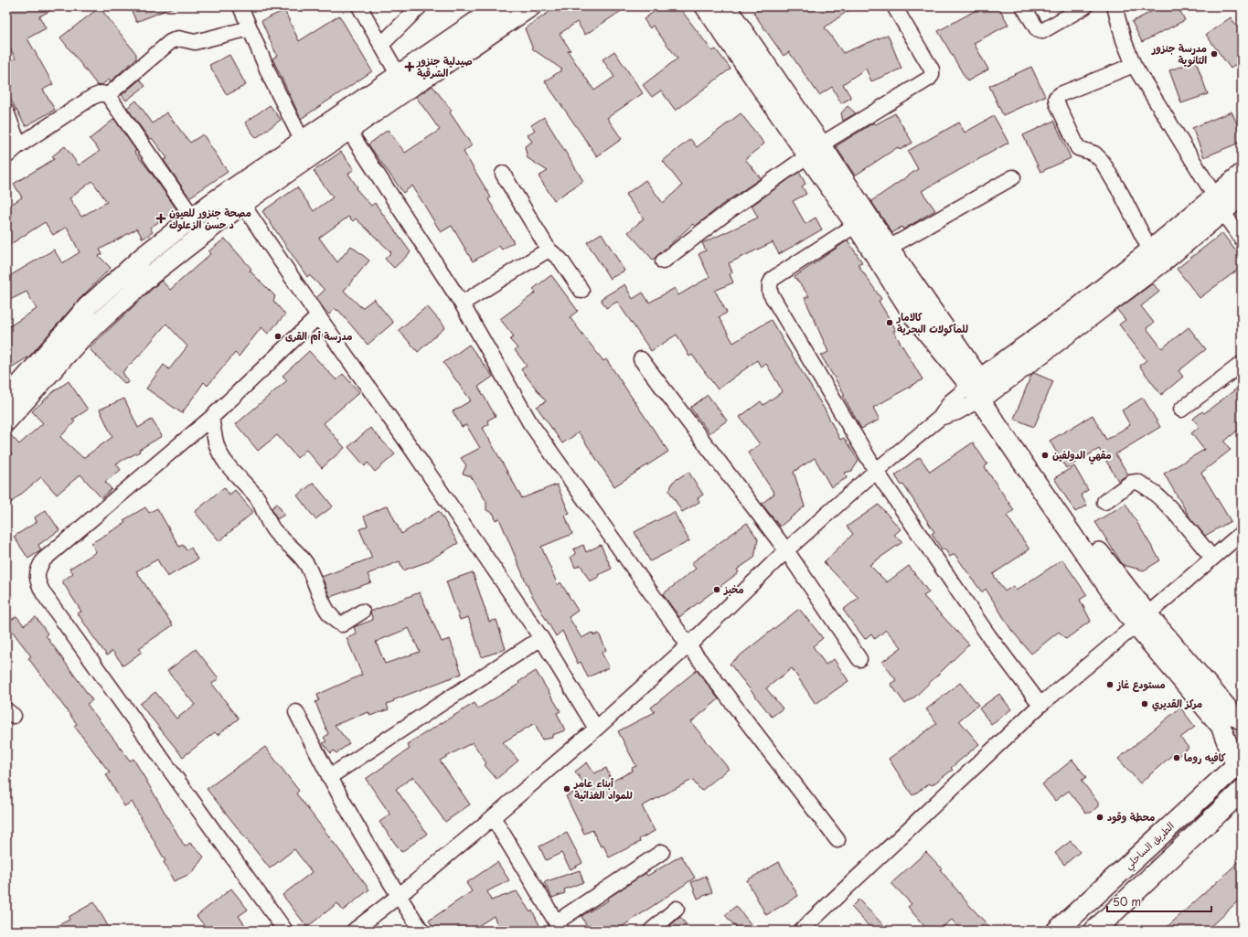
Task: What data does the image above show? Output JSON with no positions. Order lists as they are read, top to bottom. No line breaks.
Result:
{"streets":{"highway":["الطريق الساحلي"]},"places":{"other":["مدرسة جنزور الثانوية","كالامار للمأكولات البحرية","مدرسة أم القرى","مقهي الدولفين","مخبز","مستودع غاز","مركز القديري","كافيه روما","أبناء عامر للمواد الغذائية","محطة وقود"],"health":["صيدلية جنزور الشرقية","مصحة جنزور للعيون د حسن الزعلوك"]},"scale_bar":"50 m"}
